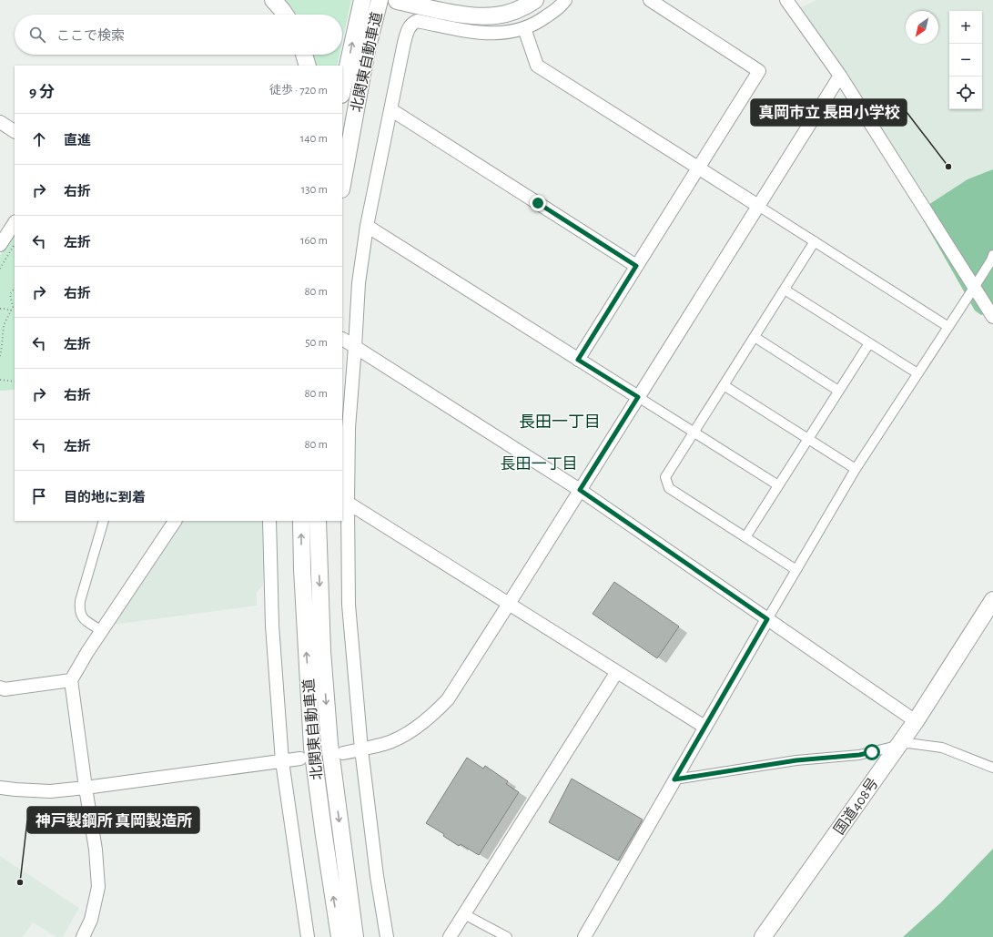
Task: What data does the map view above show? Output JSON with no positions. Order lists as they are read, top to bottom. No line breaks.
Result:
{"streets":{"highway":["北関東自動車道","国道408号"]},"districts":["長田一丁目","長田一丁目"],"places":["真岡市立 長田小学校","神戸製鋼所 真岡製造所"],"north":"bottom left","page":{"map_buttons":["+","−"],"search":"ここで検索","heading":["9 分","徒歩 · 720 m"],"list":[["直進","140 m"],["右折","130 m"],["左折","160 m"],["右折","80 m"],["左折","50 m"],["右折","80 m"],["左折","80 m"],"目的地に到着"]}}
